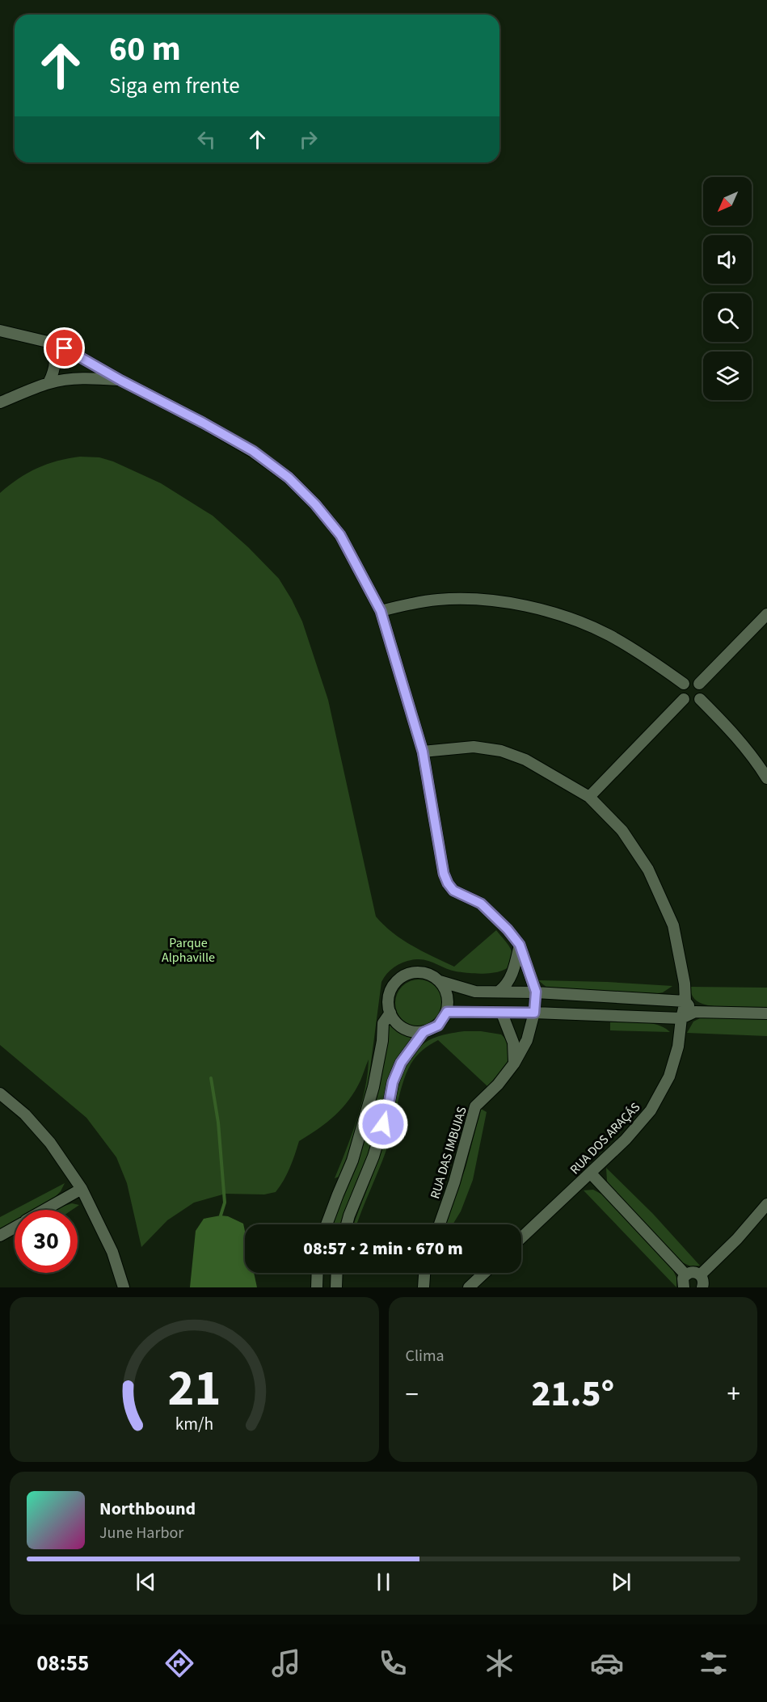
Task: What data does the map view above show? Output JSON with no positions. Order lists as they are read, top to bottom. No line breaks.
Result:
{"streets":{"street":["RUA DOS ARAÇÁS","RUA DAS IMBUIAS"]},"parks":["Parque Alphaville"],"north":"bottom left","page":{"turn":["60 m","Siga em frente"],"limit":"30","trip":"08:57 · 2 min · 670 m","tile":"Clima","heat":["−","21.5°","+"],"song":["Northbound","June Harbor"],"tabs":"08:55","gauge":["21","km/h"]}}
